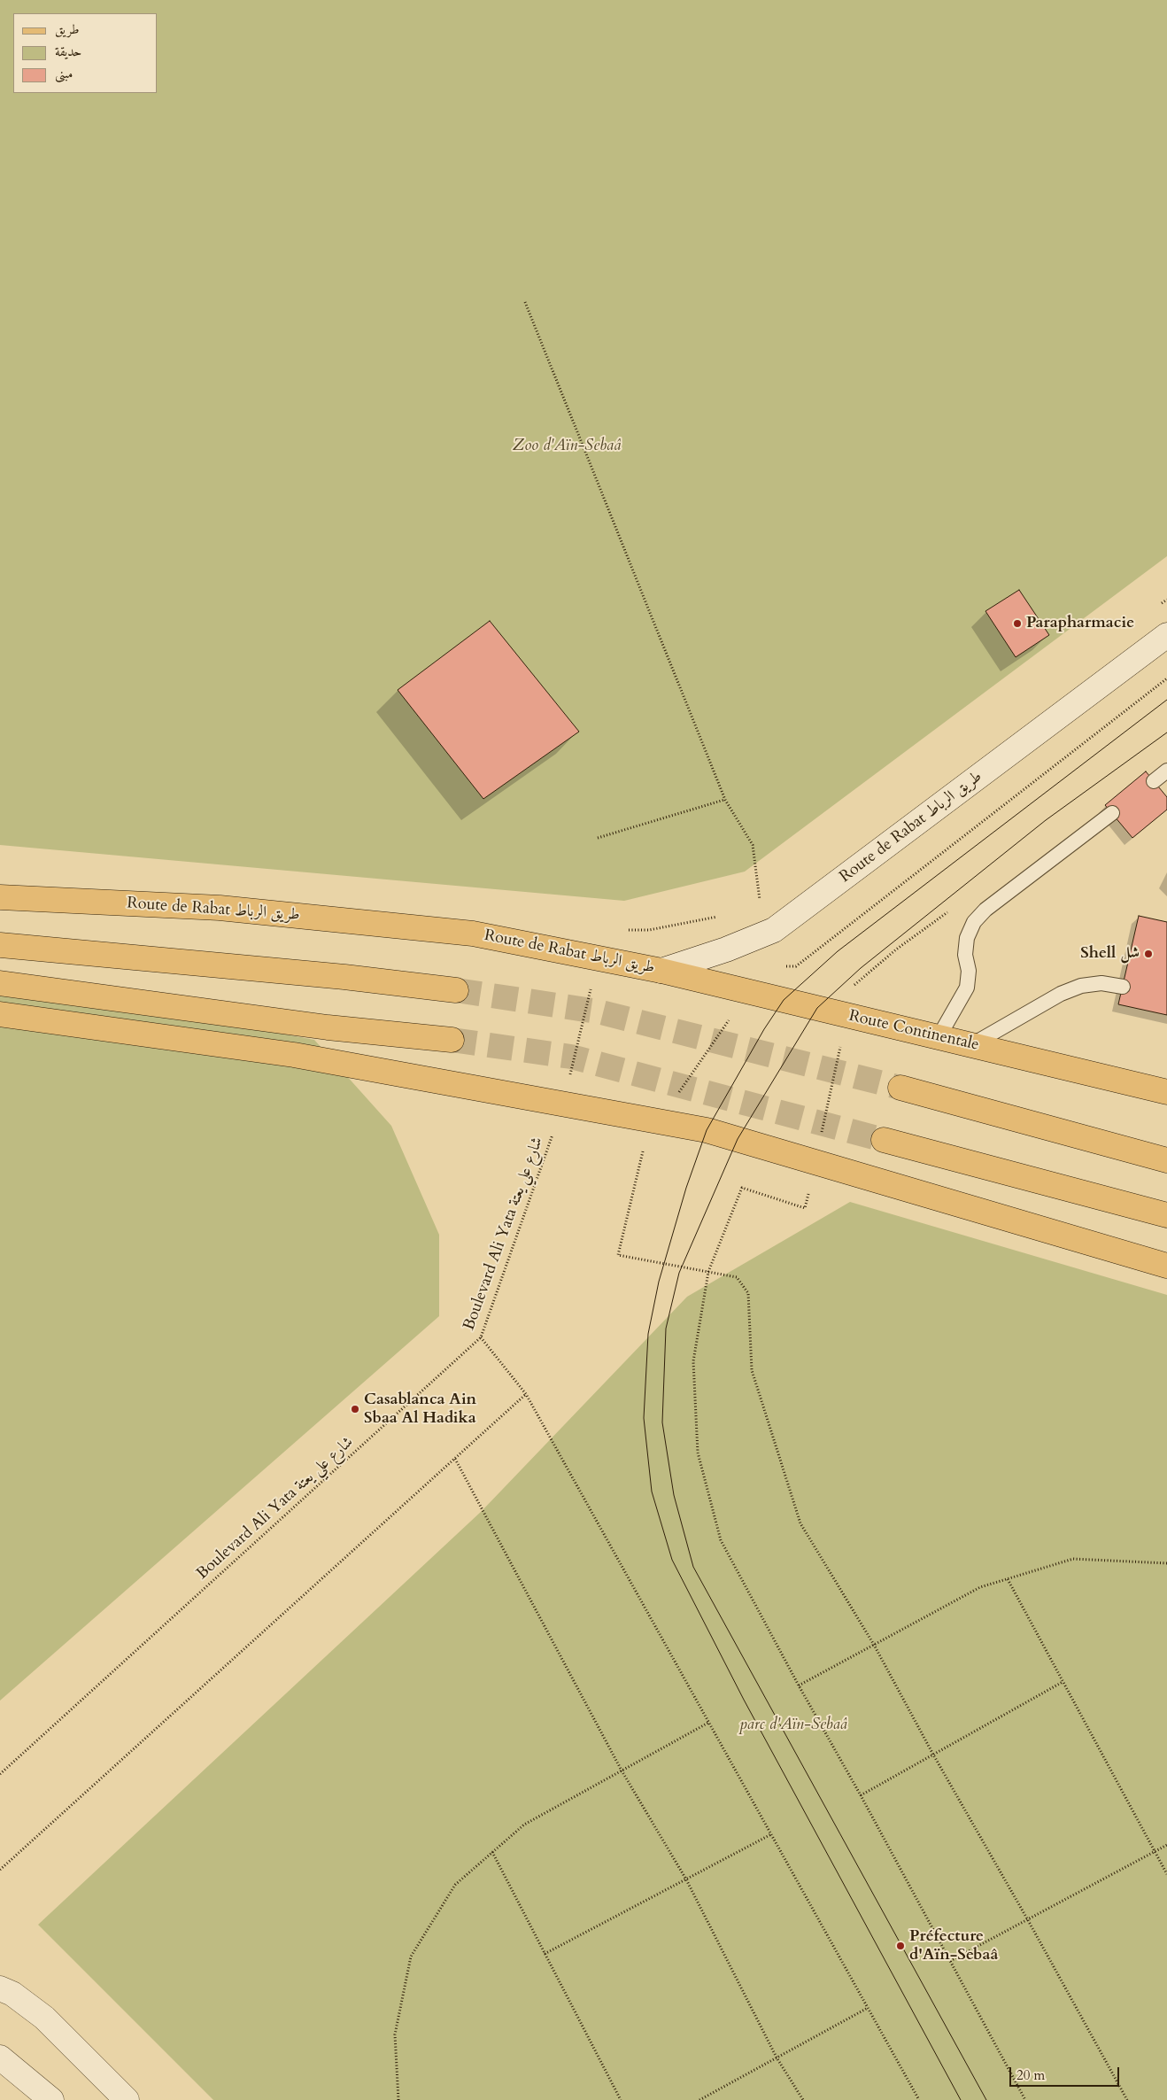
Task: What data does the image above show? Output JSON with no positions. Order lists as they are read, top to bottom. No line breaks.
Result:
{"streets":{"main road":["Route de Rabat طريق الرباط","Route Continentale"],"path":["Boulevard Ali Yata شارع علي يعتة"]},"crossings":[["Route de Rabat طريق الرباط","Route Continentale"],["Route de Rabat طريق الرباط","Boulevard Ali Yata شارع علي يعتة"]],"parks":["Zoo d'Aïn-Sebaâ","parc d'Aïn-Sebaâ"],"places":["Parapharmacie","Shell شل","Casablanca Ain Sbaa Al Hadika","Préfecture d'Aïn-Sebaâ"],"legend":["طريق","حديقة","مبنى"],"scale_bar":"20 m"}
